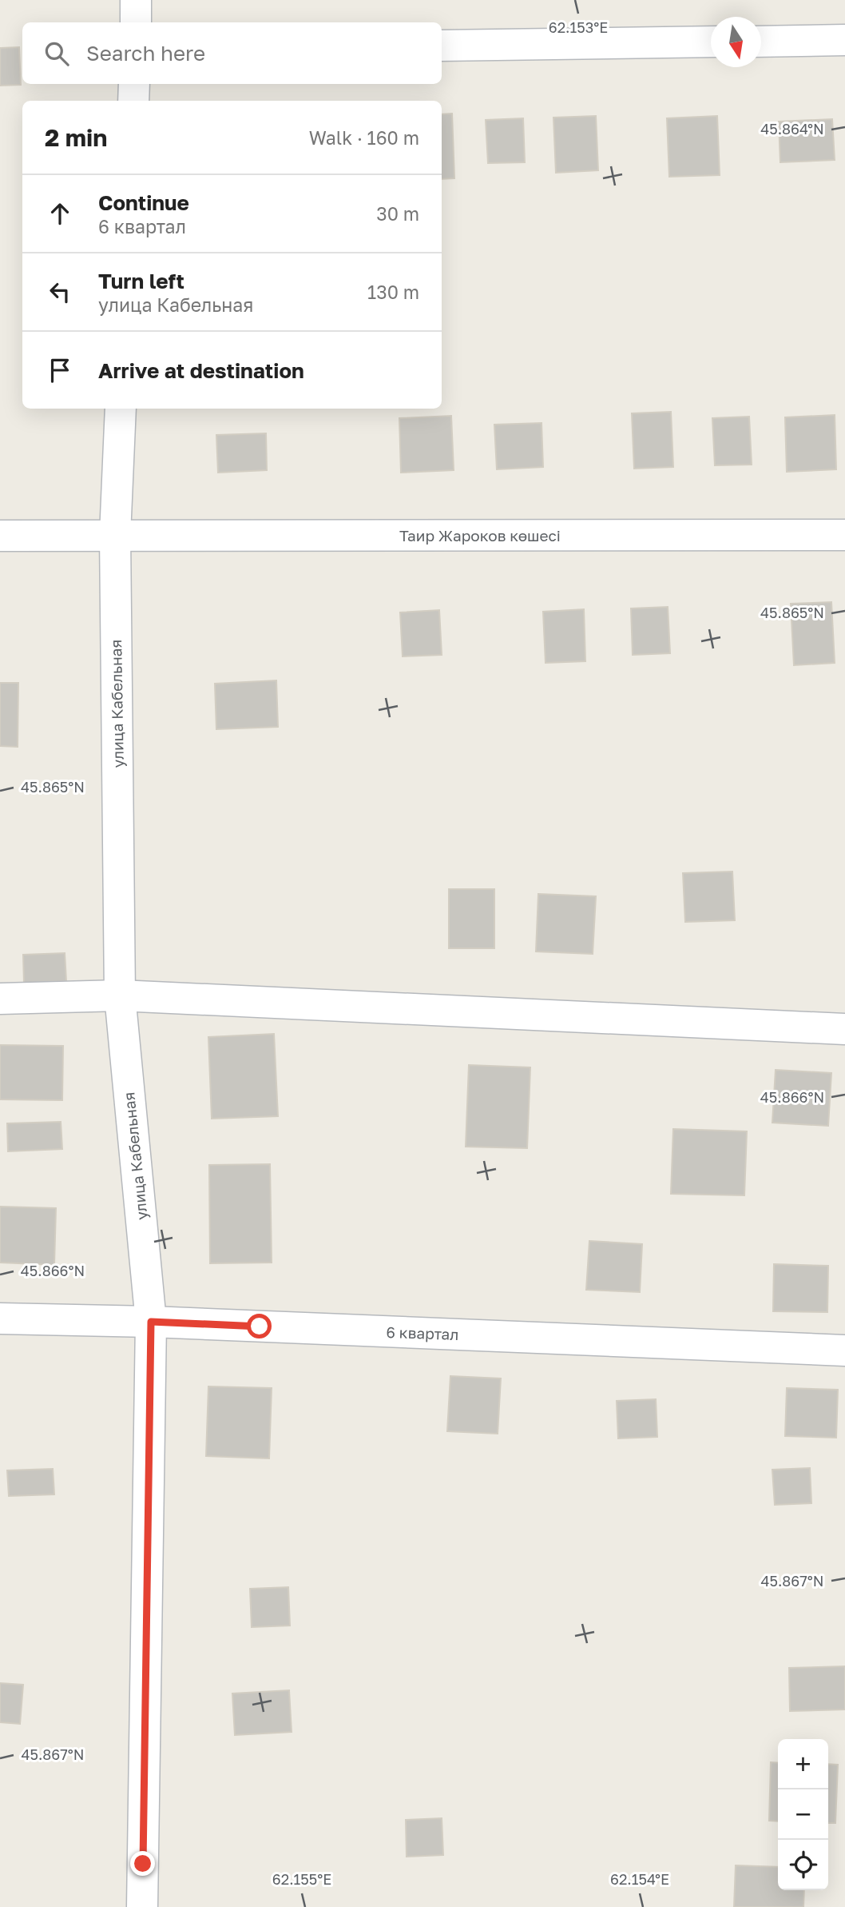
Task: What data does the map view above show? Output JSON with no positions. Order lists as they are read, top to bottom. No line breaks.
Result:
{"streets":{"street":["Таир Жароков көшесі","улица Кабельная","6 квартал"]},"crossings":[["Таир Жароков көшесі","улица Кабельная"],["улица Кабельная","6 квартал"]],"north":"bottom","page":{"search":"Search here","heading":["2 min","Walk · 160 m"],"list":[["Continue","6 квартал","30 m"],["Turn left","улица Кабельная","130 m"],"Arrive at destination"],"map_buttons":["+","−"]},"coordinates":["62.153°E","45.864°N","45.865°N","45.866°N","45.867°N","62.155°E","62.154°E"]}
